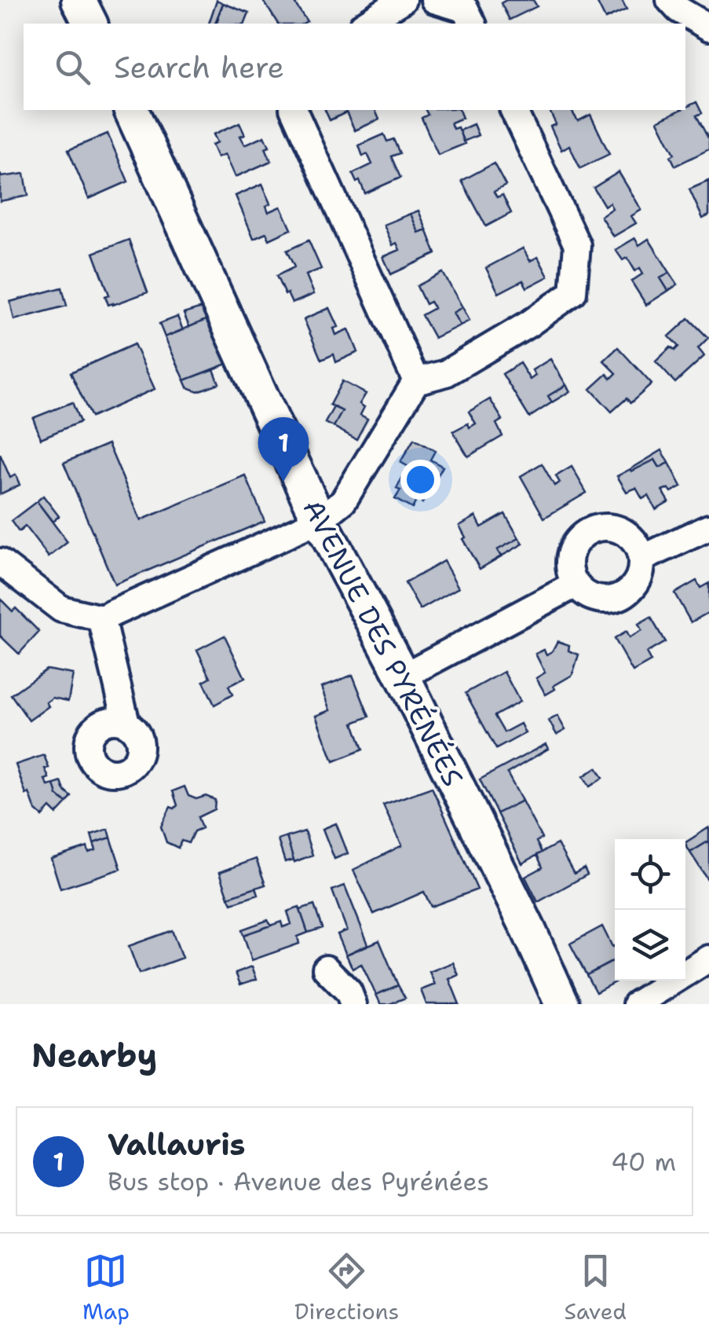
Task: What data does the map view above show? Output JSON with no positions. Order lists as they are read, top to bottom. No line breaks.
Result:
{"streets":{"main road":["AVENUE DES PYRÉNÉES"]},"page":{"search":"Search here","pins":"1","heading":"Nearby","list":[{"mark":"1","name":"Vallauris","note":"Bus stop · Avenue des Pyrénées","value":"40 m"}],"nav":["Map","Directions","Saved"]}}
